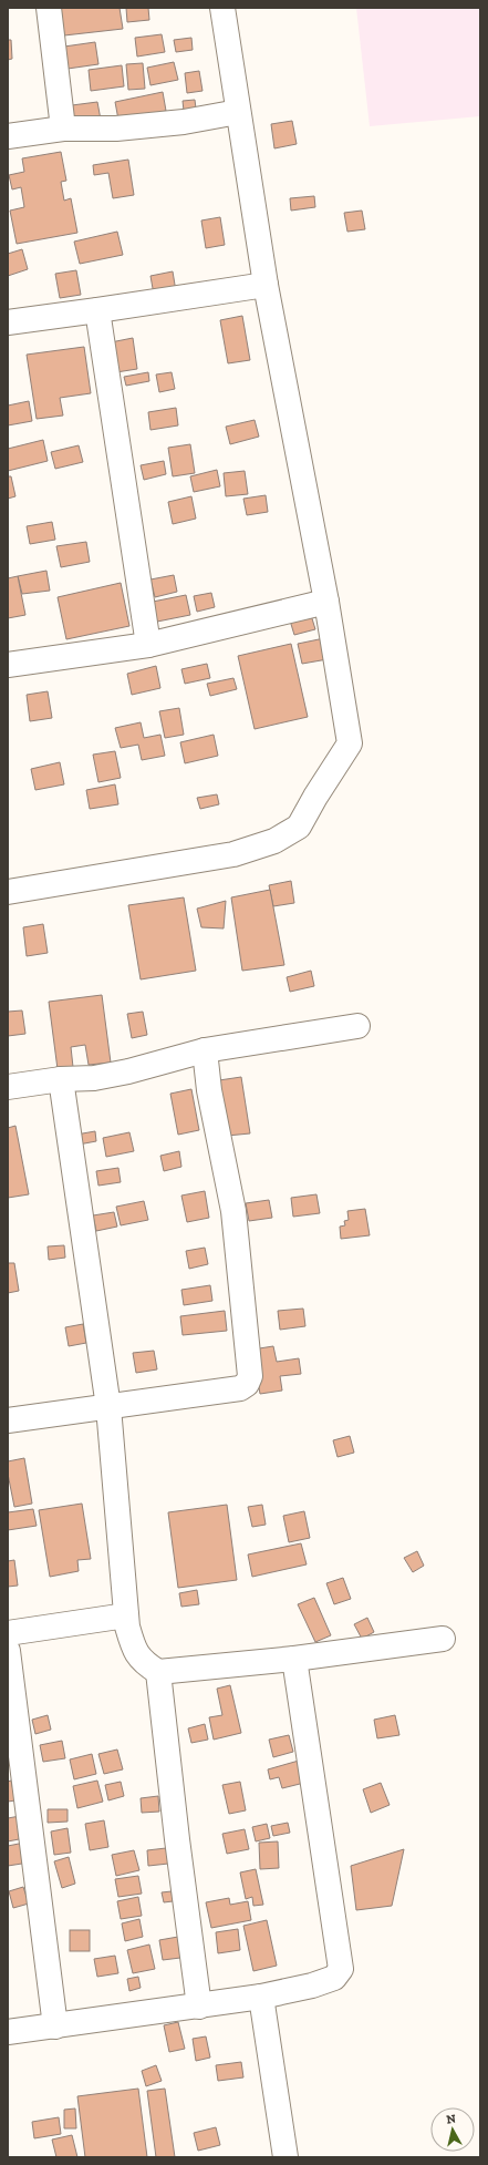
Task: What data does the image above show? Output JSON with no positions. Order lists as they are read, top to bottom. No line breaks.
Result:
{"north":"top"}
